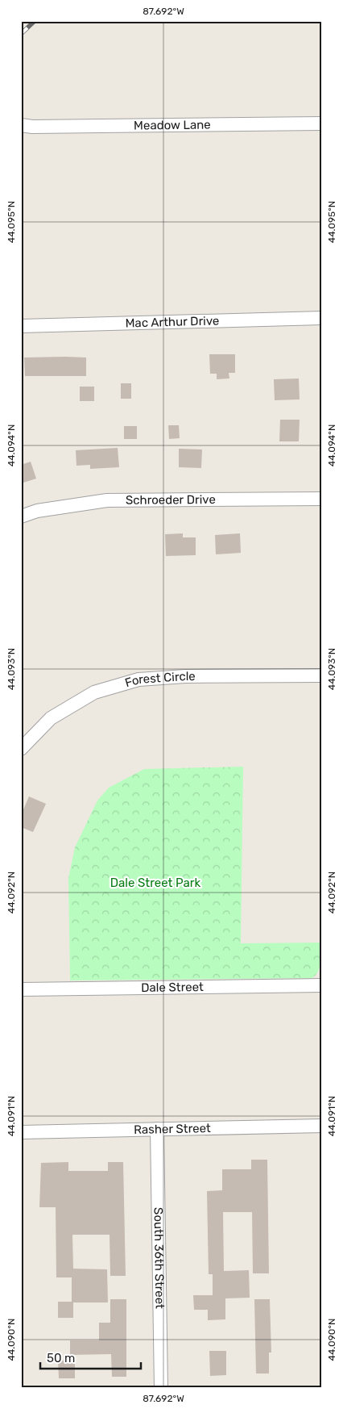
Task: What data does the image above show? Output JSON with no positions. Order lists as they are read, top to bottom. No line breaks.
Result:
{"streets":{"street":["Meadow Lane","Mac Arthur Drive","Schroeder Drive","Forest Circle","Dale Street","Rasher Street","South 36th Street"]},"crossings":[["Rasher Street","South 36th Street"]],"parks":["Dale Street Park"],"scale_bar":"50 m","coordinates":["87.692°W","44.095°N","44.094°N","44.093°N","44.092°N","44.091°N","44.090°N"]}
